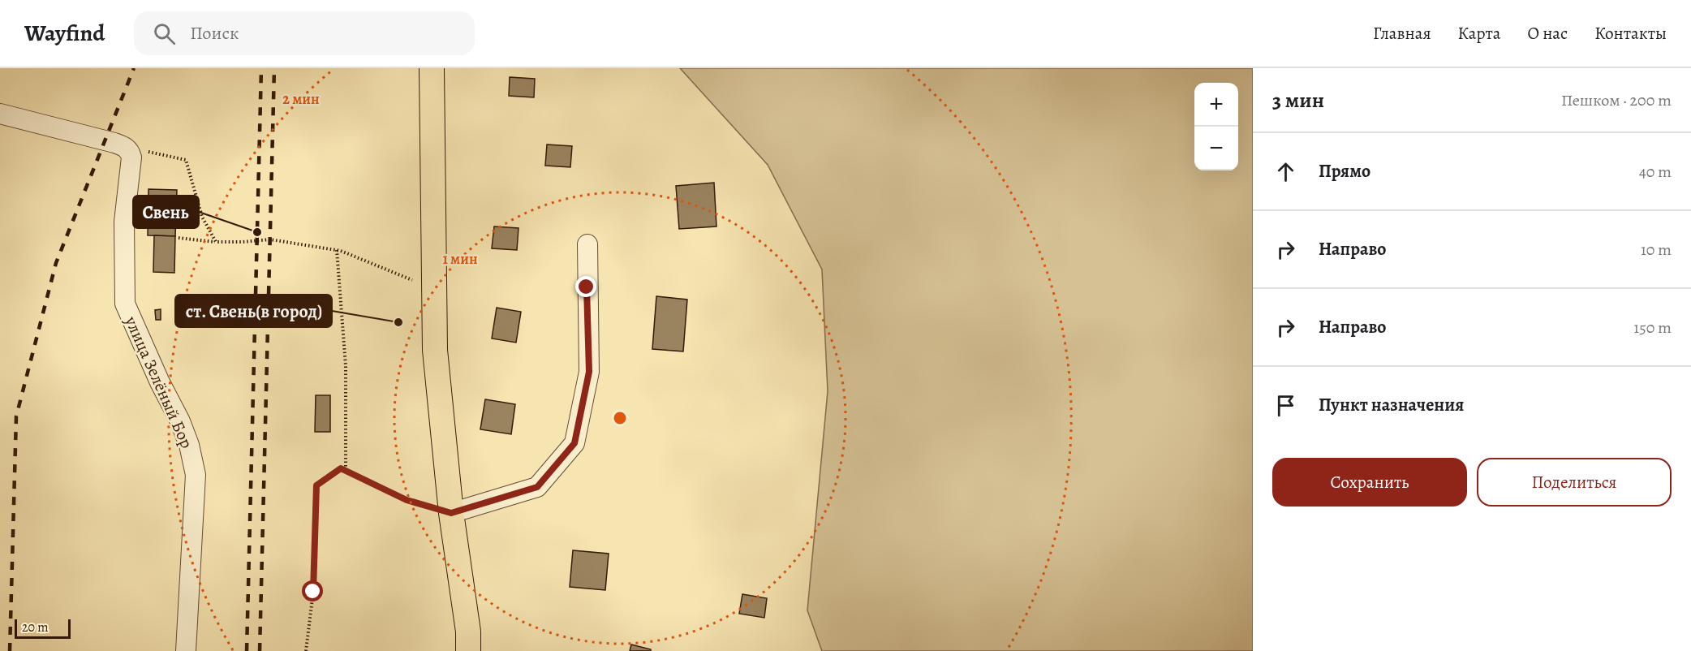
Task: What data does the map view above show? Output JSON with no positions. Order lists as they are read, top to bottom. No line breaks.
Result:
{"streets":{"street":["улица Зелёный Бор"]},"places":["Свень","ст. Свень(в город)"],"scale_bar":"20 m","page":{"header":"Wayfind","search":"Поиск","nav":["Главная","Карта","О нас","Контакты"],"heading":["3 мин","Пешком · 200 m"],"map_buttons":["+","−"],"list":[["Прямо","40 m"],["Направо","10 m"],["Направо","150 m"],"Пункт назначения"],"buttons":["Сохранить","Поделиться"],"scale":"20 m"},"rings":["2 мин","1 мин"]}
